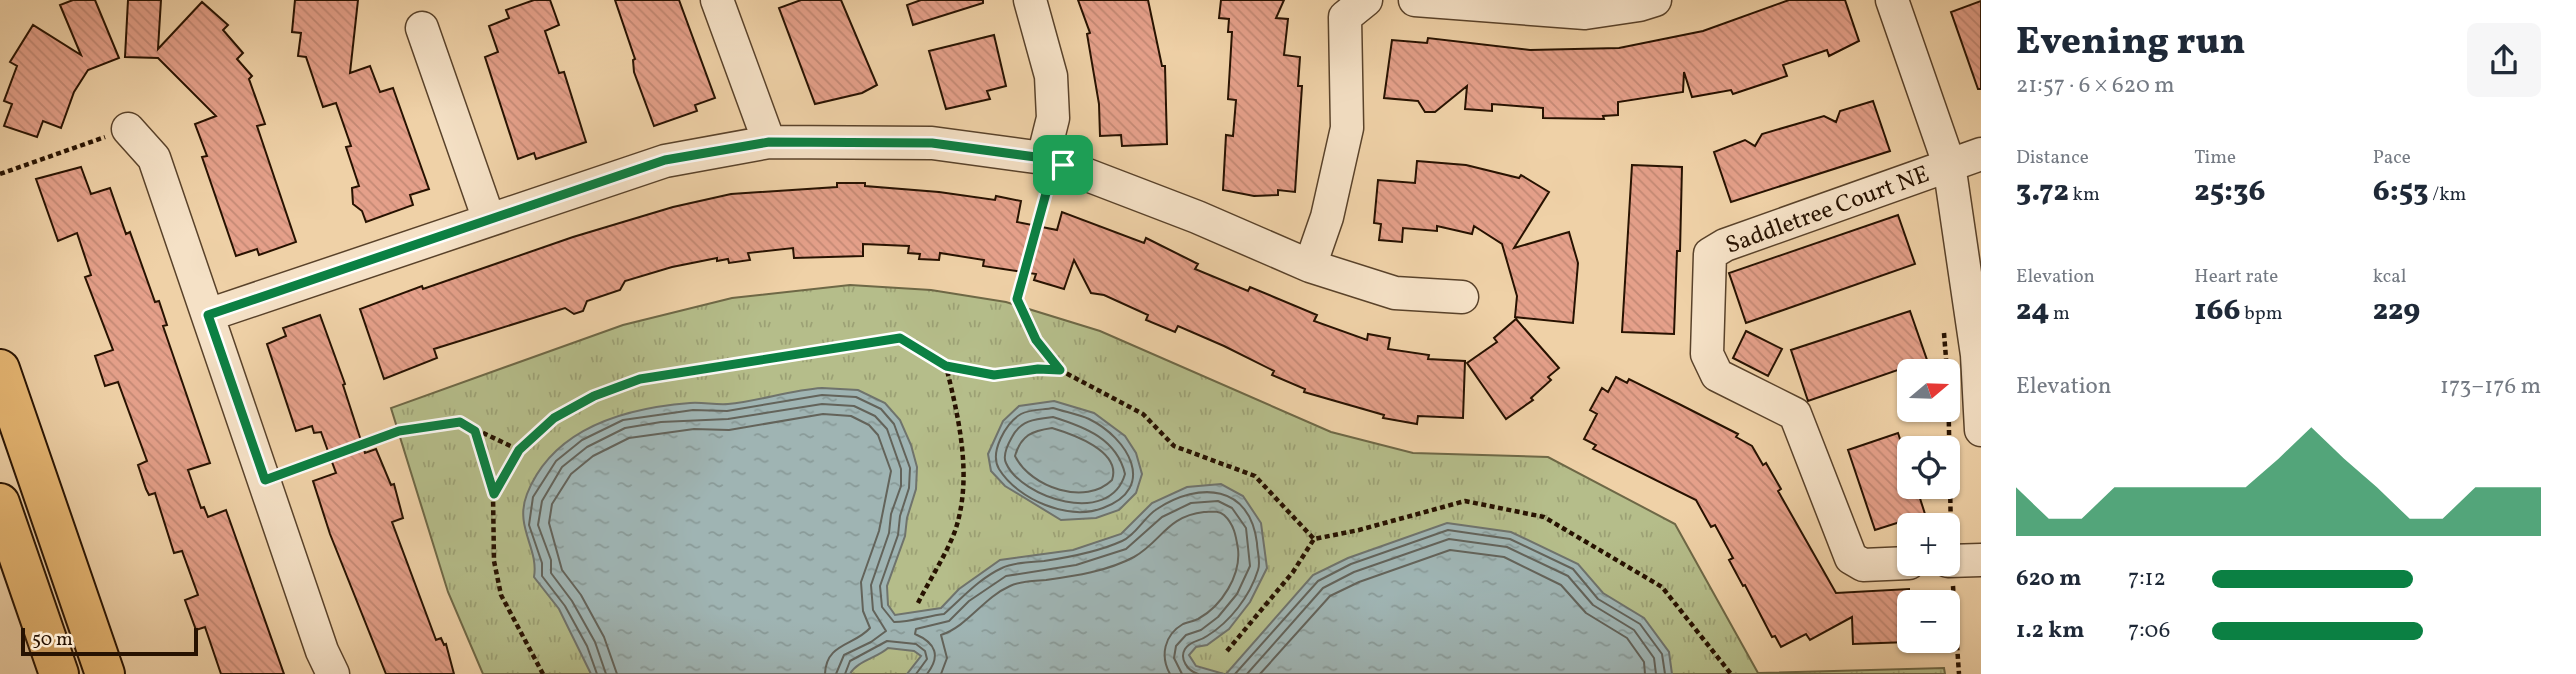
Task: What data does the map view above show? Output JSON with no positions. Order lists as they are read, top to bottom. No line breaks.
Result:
{"streets":{"street":["Saddletree Court NE"]},"scale_bar":"50 m","north":"right","page":{"heading":["Evening run","21:57 · 6 × 620 m"],"stats":[["Distance","3.72 km"],["Time","25:36"],["Pace","6:53 /km"],["Elevation","24 m"],["Heart rate","166 bpm"],["kcal","229"]],"chart":["Elevation","173–176 m"],"map_buttons":["+","−"],"list":[{"name":"620 m","note":"7:12"},{"name":"1.2 km","note":"7:06"}],"scale":"50 m"}}
